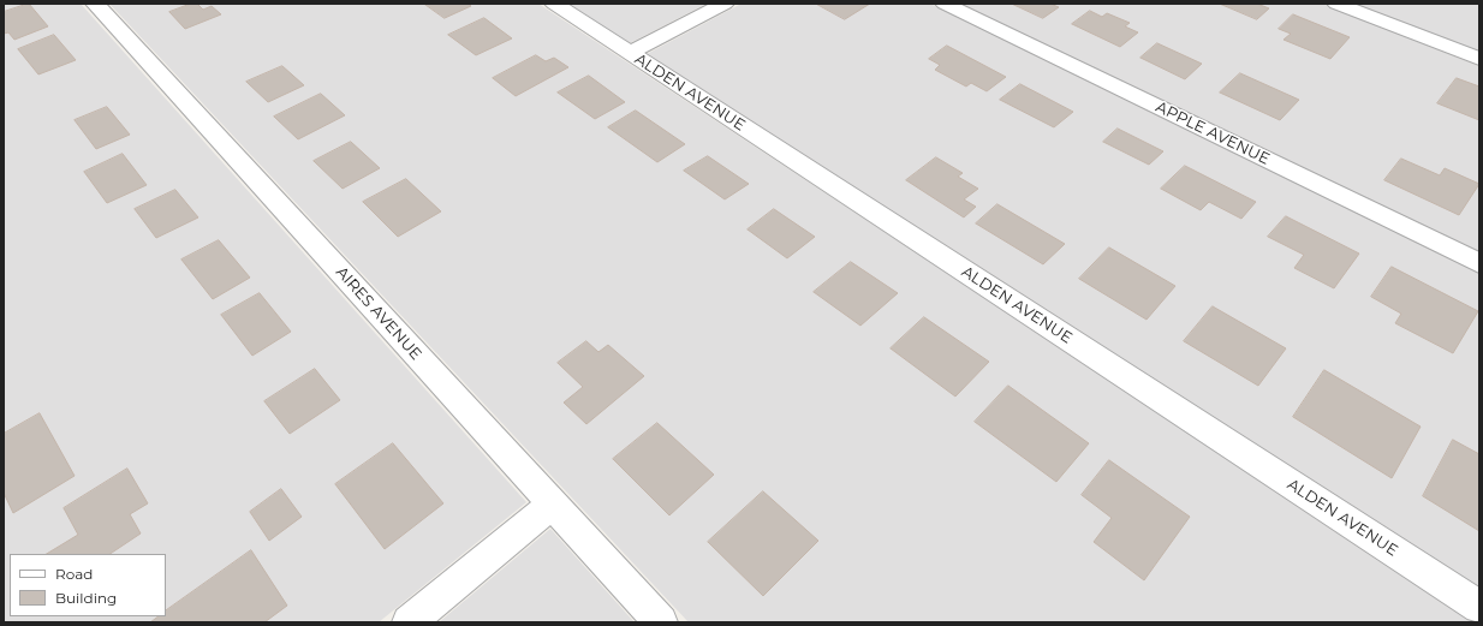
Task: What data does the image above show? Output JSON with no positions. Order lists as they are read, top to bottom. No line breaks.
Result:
{"streets":{"street":["ALDEN AVENUE","APPLE AVENUE","AIRES AVENUE"]},"legend":["Road","Building"]}
